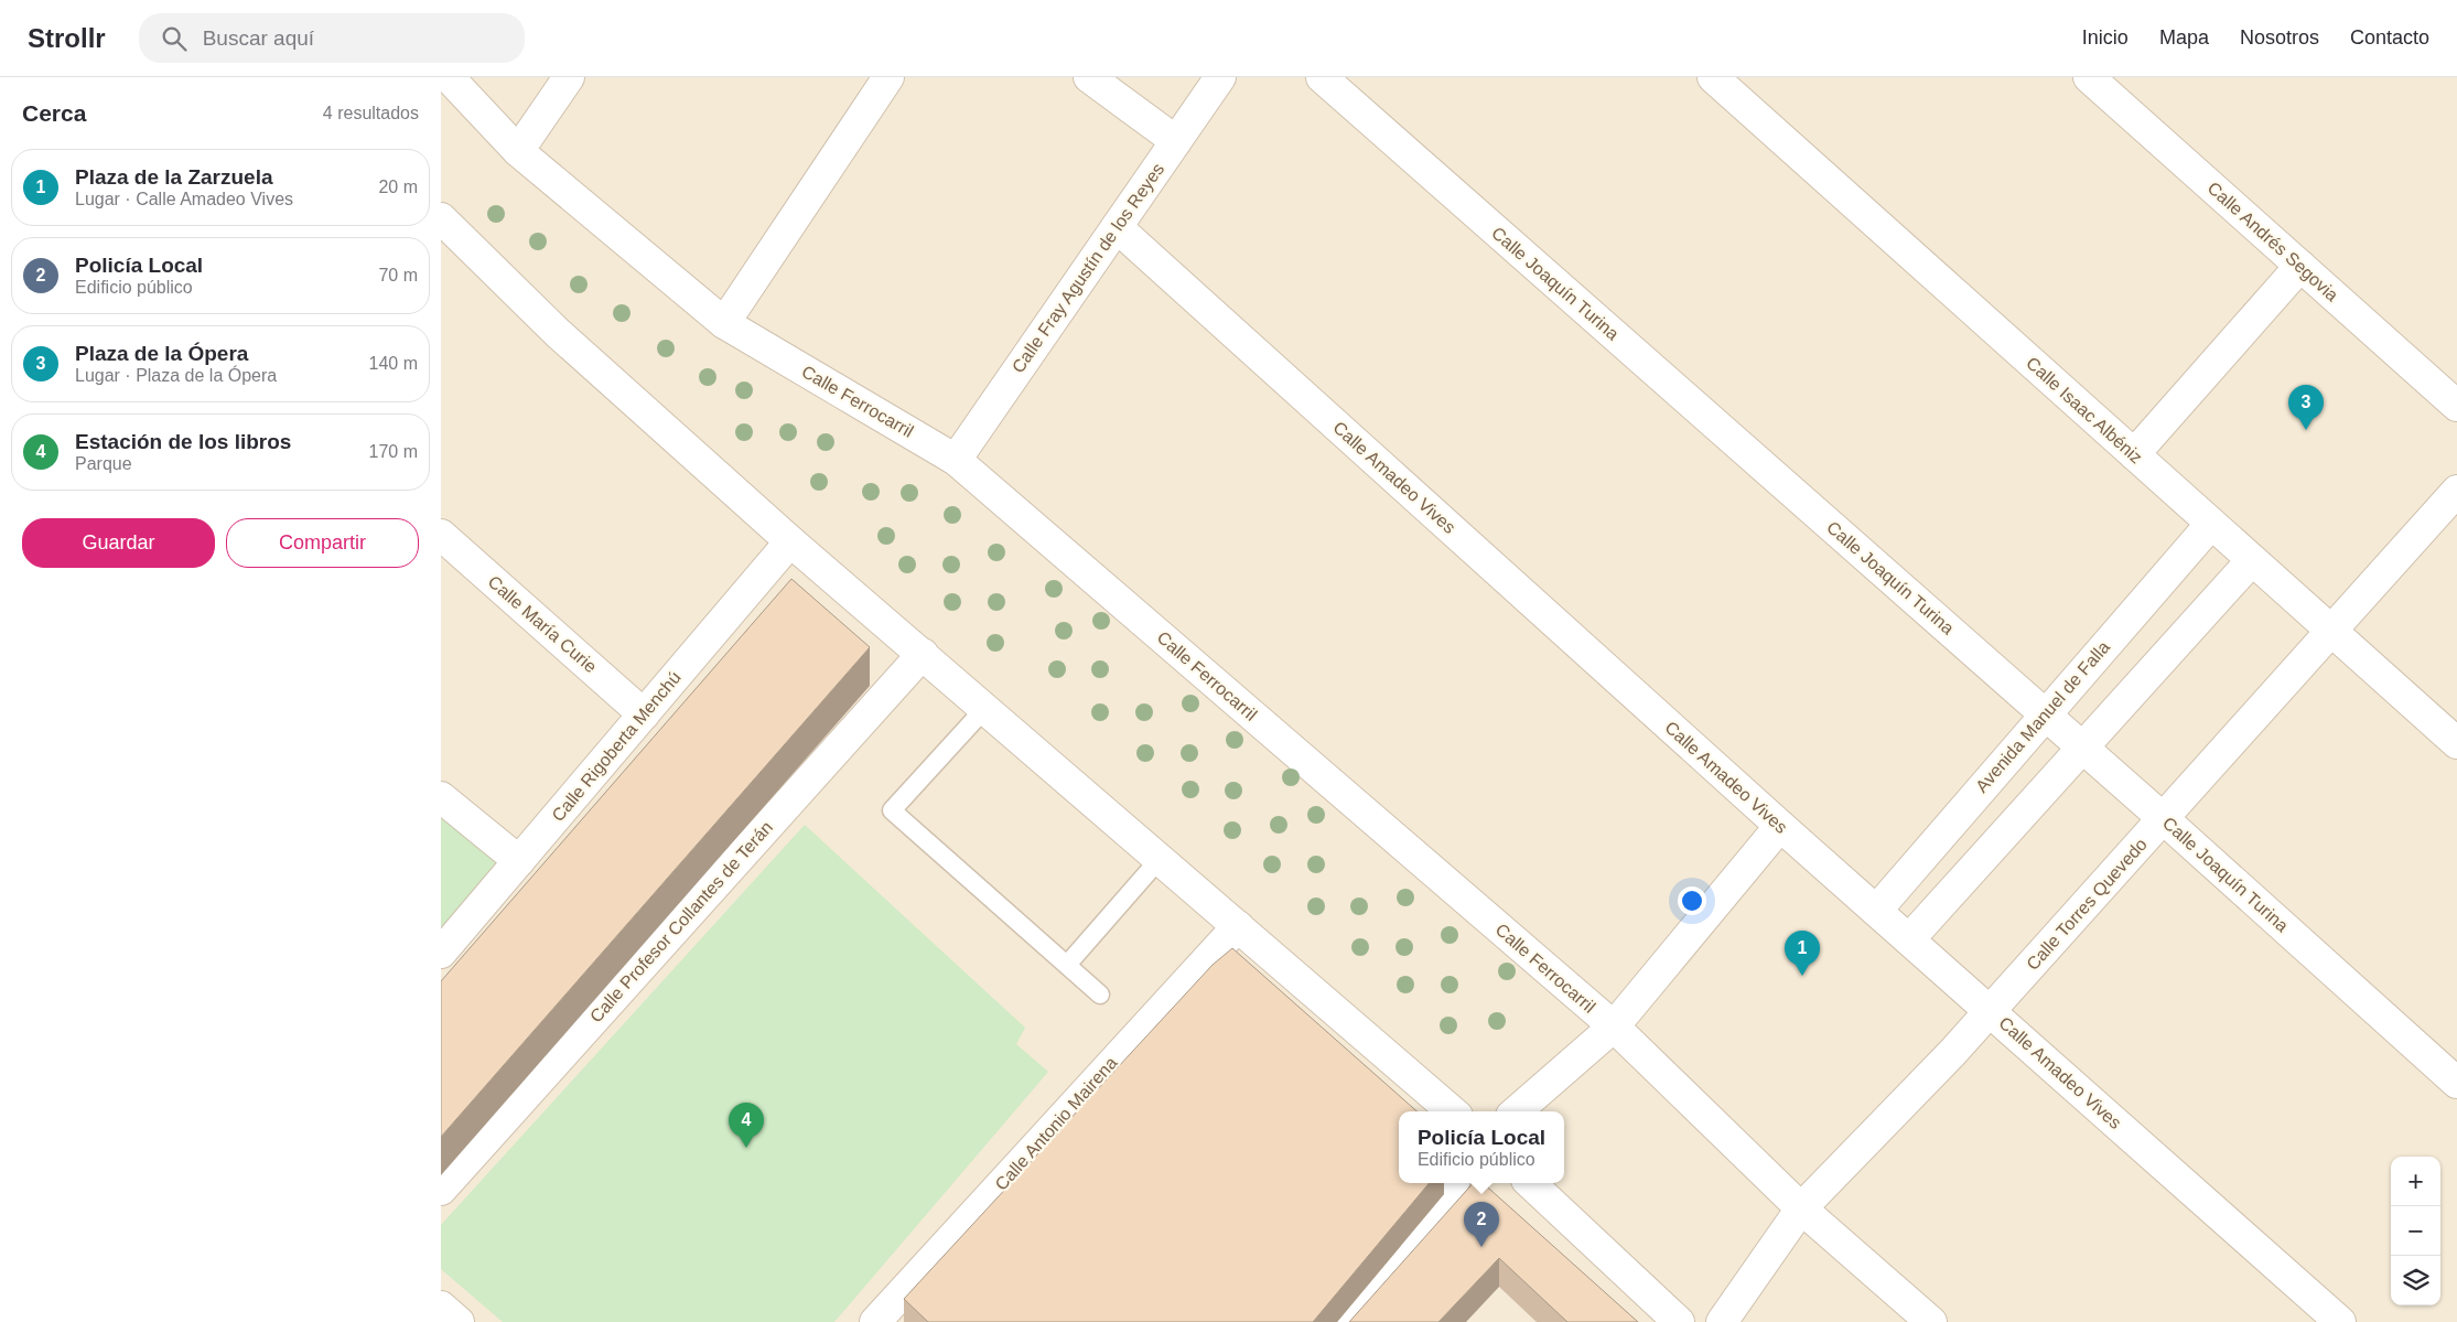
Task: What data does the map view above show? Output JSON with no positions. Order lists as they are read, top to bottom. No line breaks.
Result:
{"streets":{"street":["Calle Andrés Segovia","Calle Fray Agustín de los Reyes","Calle Joaquín Turina","Calle Ferrocarril","Calle Isaac Albéniz","Calle Amadeo Vives","Calle María Curie","Avenida Manuel de Falla","Calle Rigoberta Menchú","Calle Torres Quevedo","Calle Profesor Collantes de Terán","Calle Antonio Mairena"]},"crossings":[["Calle Fray Agustín de los Reyes","Calle Ferrocarril"],["Calle Fray Agustín de los Reyes","Calle Amadeo Vives"],["Calle Joaquín Turina","Avenida Manuel de Falla"],["Calle Joaquín Turina","Calle Torres Quevedo"],["Calle Ferrocarril","Calle Torres Quevedo"],["Calle Isaac Albéniz","Avenida Manuel de Falla"],["Calle Isaac Albéniz","Calle Torres Quevedo"],["Calle Amadeo Vives","Avenida Manuel de Falla"],["Calle Amadeo Vives","Calle Torres Quevedo"],["Calle María Curie","Calle Rigoberta Menchú"]],"page":{"header":"Strollr","search":"Buscar aquí","nav":["Inicio","Mapa","Nosotros","Contacto"],"heading":["Cerca","4 resultados"],"list":[{"mark":"1","name":"Plaza de la Zarzuela","note":"Lugar · Calle Amadeo Vives","value":"20 m"},{"mark":"2","name":"Policía Local","note":"Edificio público","value":"70 m"},{"mark":"3","name":"Plaza de la Ópera","note":"Lugar · Plaza de la Ópera","value":"140 m"},{"mark":"4","name":"Estación de los libros","note":"Parque","value":"170 m"}],"pins":["3","1","4","2"],"buttons":["Guardar","Compartir"],"popup":["Policía Local","Edificio público"],"map_buttons":["+","−"]}}
